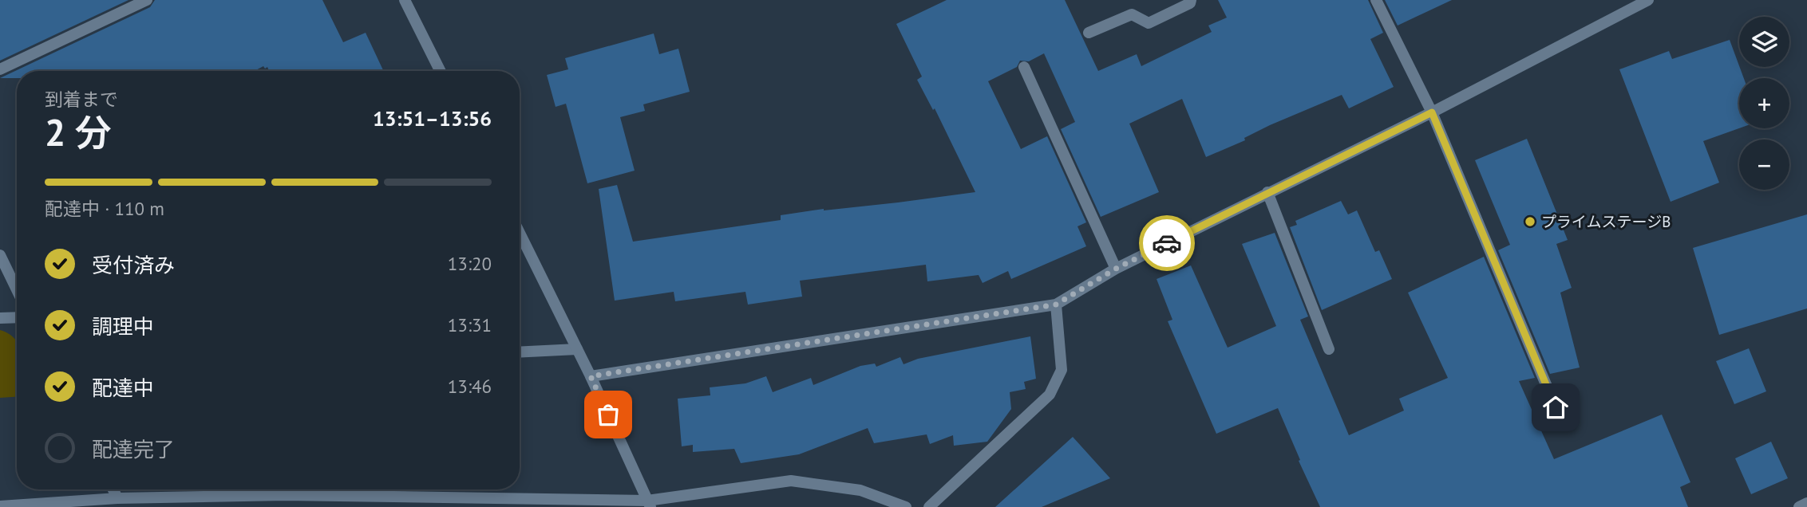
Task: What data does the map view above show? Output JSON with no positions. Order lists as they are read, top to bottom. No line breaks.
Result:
{"places":["プライムステージB"],"page":{"map_buttons":["+","−"],"heading":["2 分","到着まで","13:51–13:56"],"bar":"配達中 · 110 m","list":[["受付済み","13:20"],["調理中","13:31"],["配達中","13:46"],"配達完了"]}}
